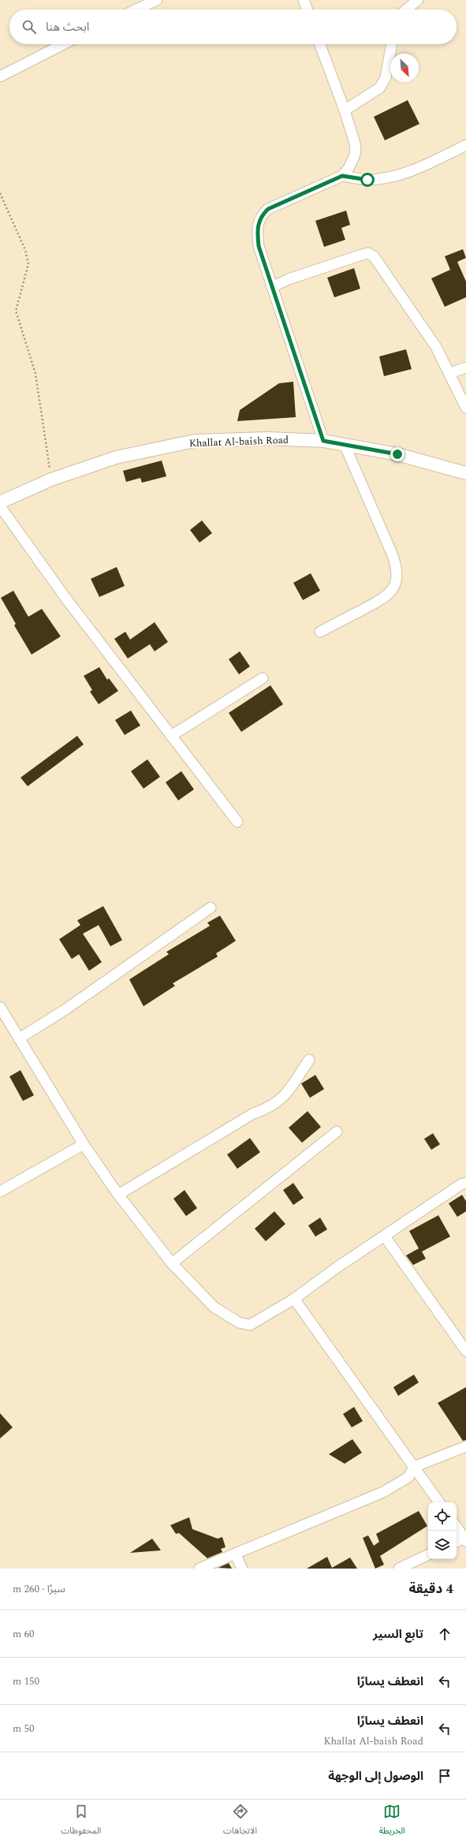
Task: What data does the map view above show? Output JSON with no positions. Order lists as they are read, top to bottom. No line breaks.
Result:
{"streets":{"street":["Khallat Al-baish Road"]},"north":"bottom right","page":{"search":"ابحث هنا","heading":["4 دقيقة","سيرًا · 260 m"],"list":[["تابع السير","60 m"],["انعطف يسارًا","150 m"],["انعطف يسارًا","Khallat Al-baish Road","50 m"],"الوصول إلى الوجهة"],"nav":["الخريطة","الاتجاهات","المحفوظات"]}}
